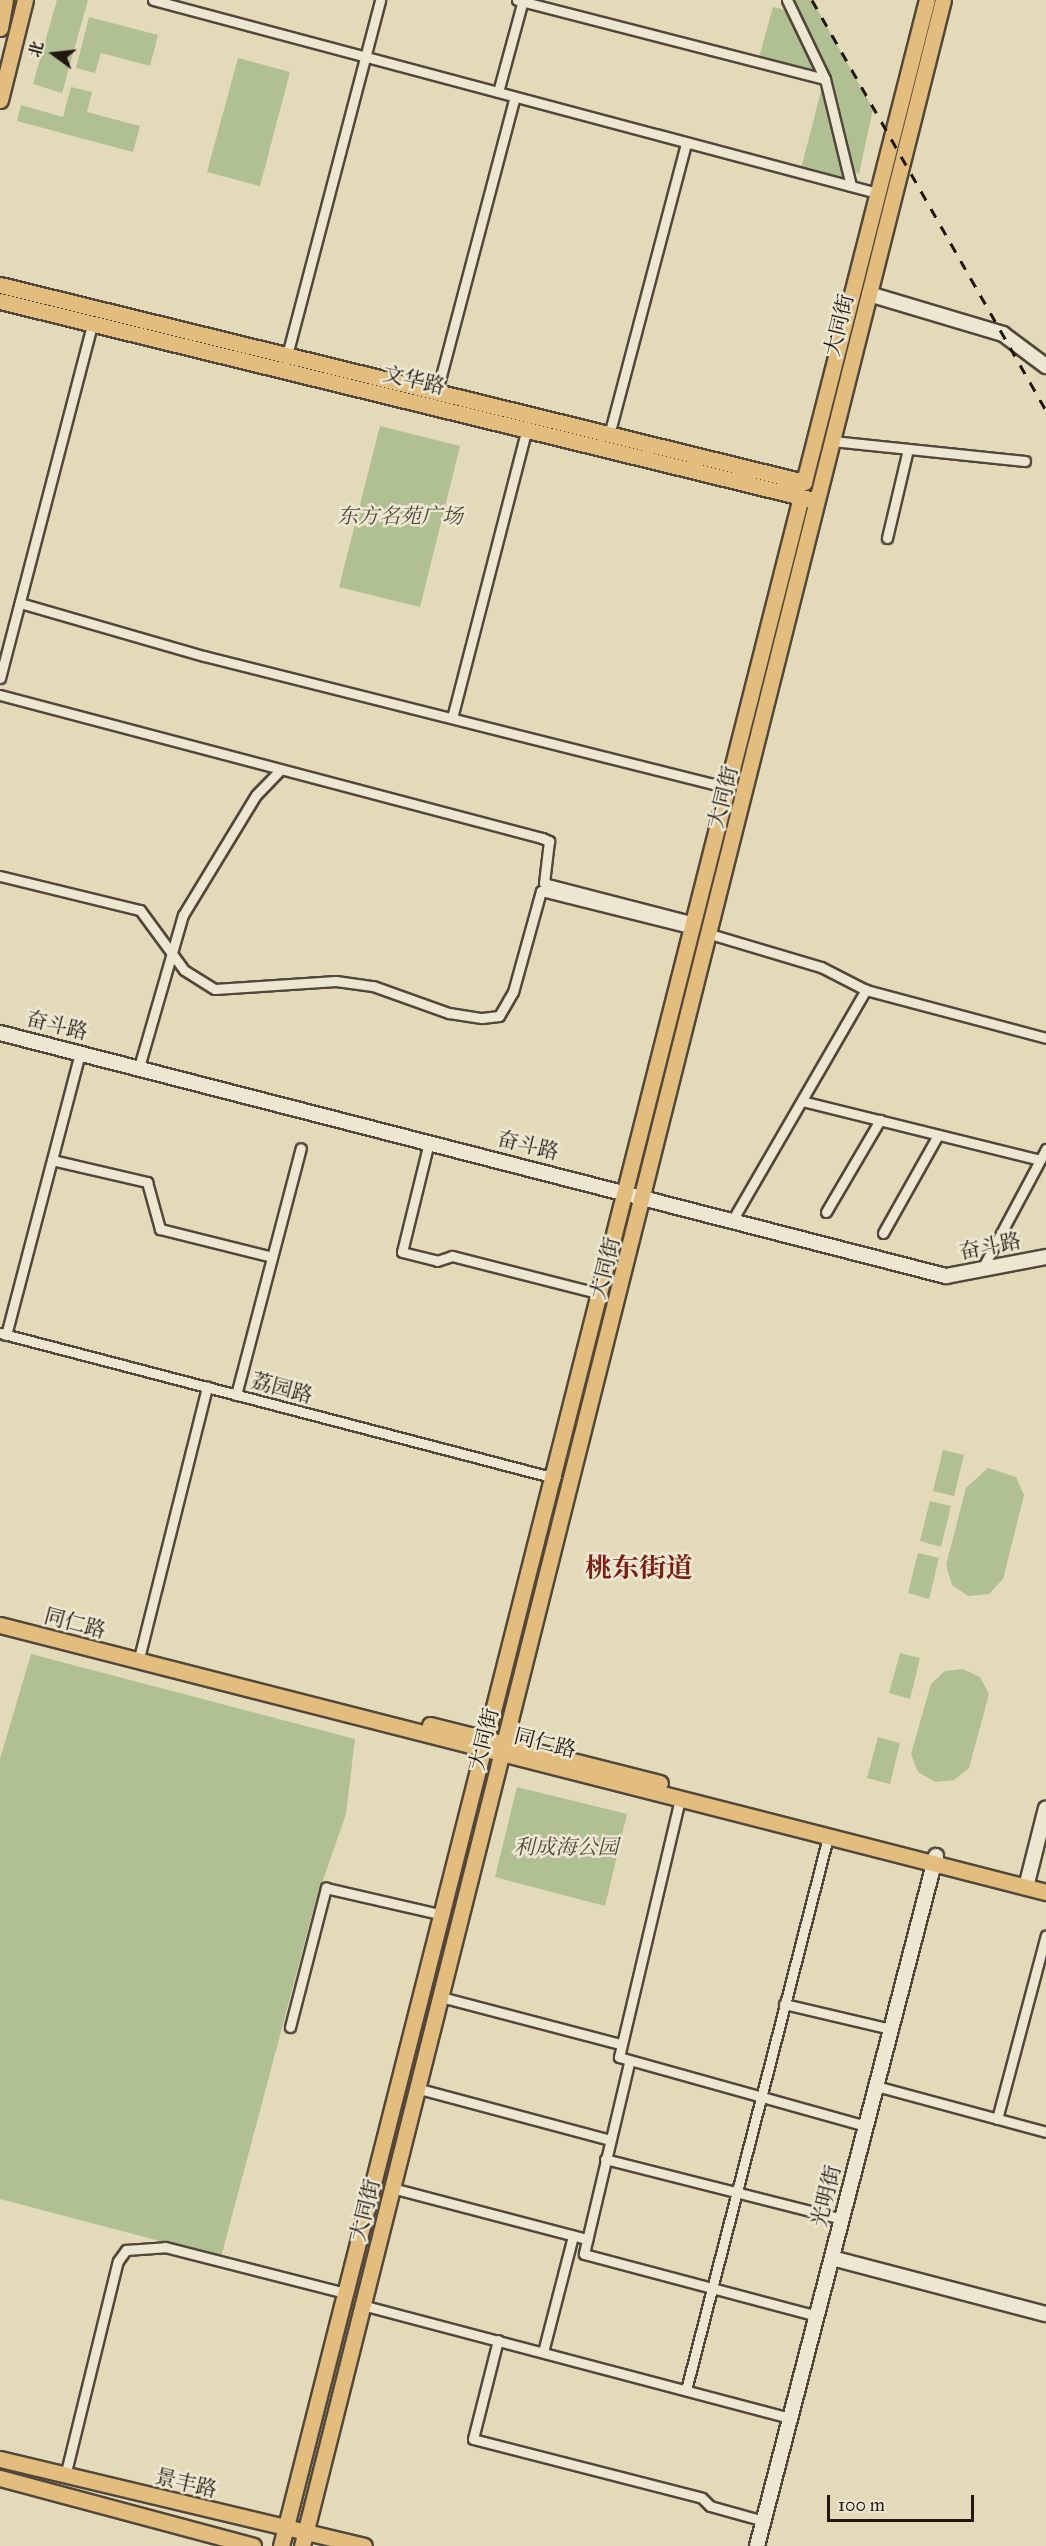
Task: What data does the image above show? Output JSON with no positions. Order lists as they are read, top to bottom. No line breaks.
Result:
{"streets":{"main road":["大同街","文华路","同仁路","景丰路"],"street":["奋斗路","荔园路","光明街"]},"crossings":[["大同街","文华路"],["大同街","奋斗路"],["大同街","荔园路"],["大同街","同仁路"],["大同街","景丰路"],["同仁路","光明街"]],"districts":["桃东街道"],"parks":["东方名苑广场","利成海公园"],"scale_bar":"100 m","north":"left"}
